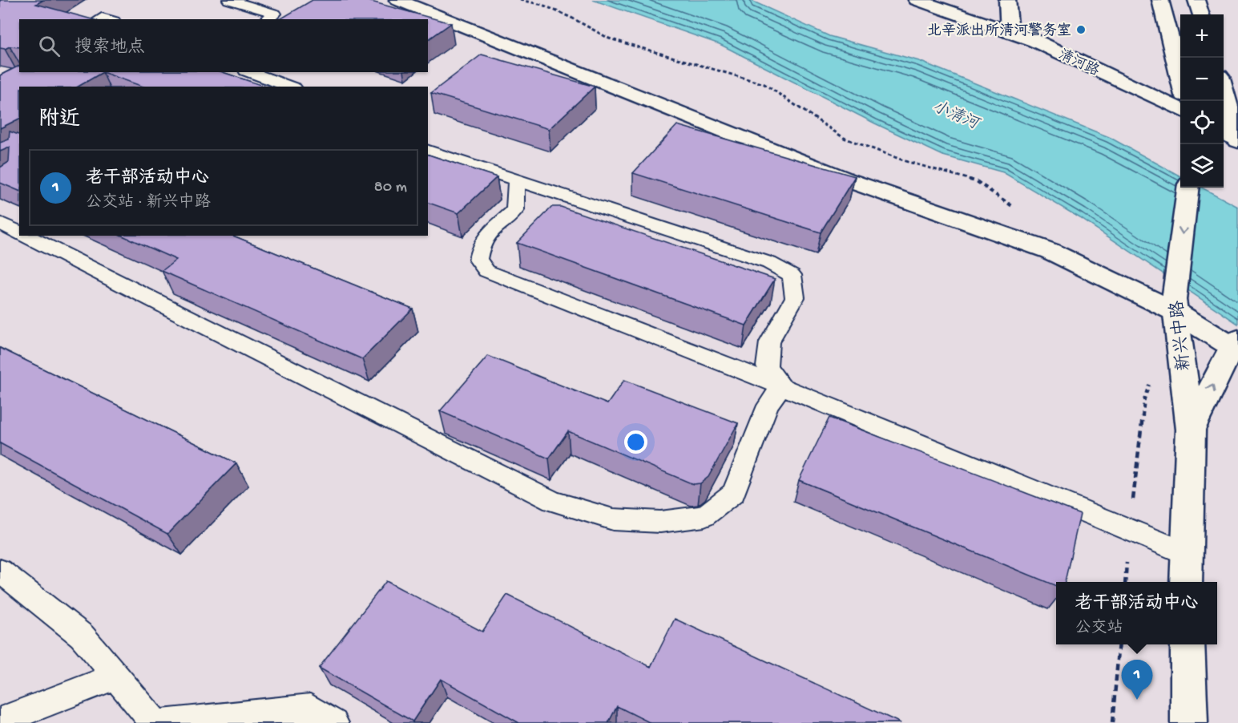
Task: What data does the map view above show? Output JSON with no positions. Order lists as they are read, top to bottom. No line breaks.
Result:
{"streets":{"street":["清河路","新兴中路"]},"water":["小清河"],"places":["北辛派出所清河警务室"],"page":{"map_buttons":["+","−"],"search":"搜索地点","heading":"附近","list":[{"mark":"1","name":"老干部活动中心","note":"公交站 · 新兴中路","value":"80 m"}],"popup":["老干部活动中心","公交站"],"pins":"1"}}
